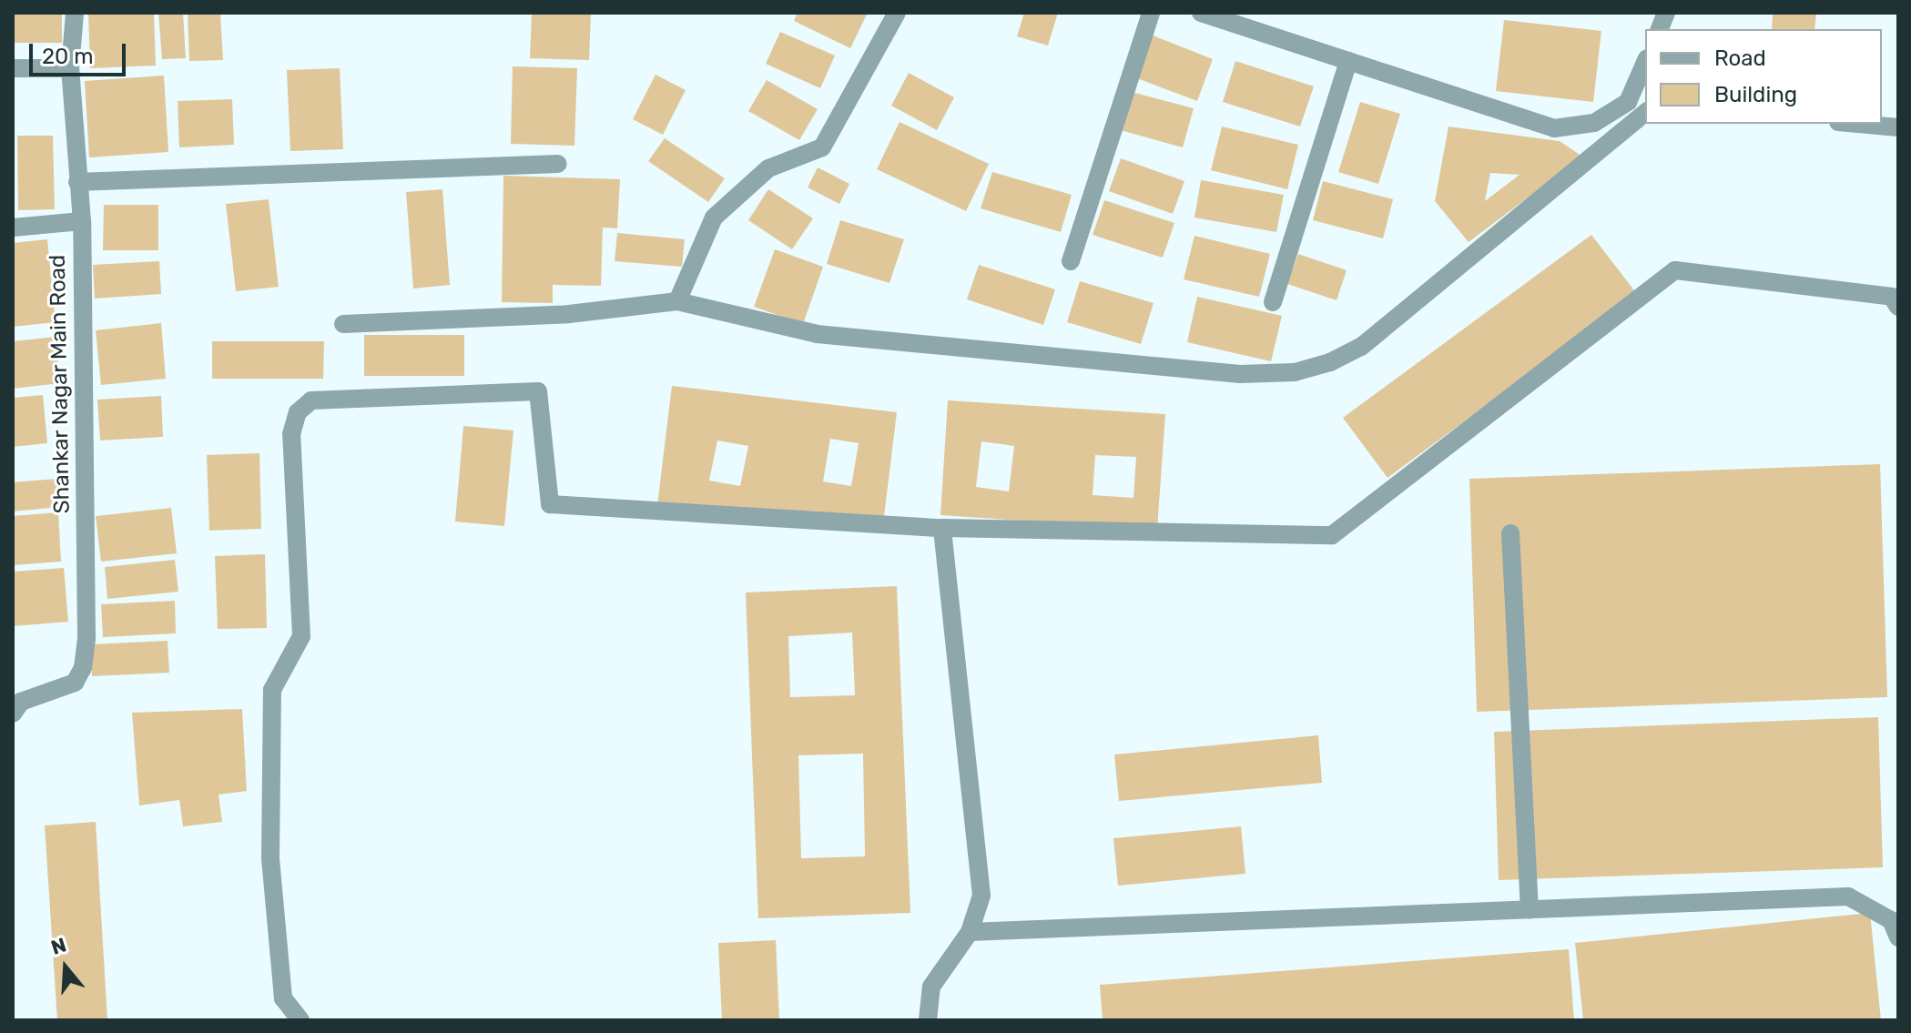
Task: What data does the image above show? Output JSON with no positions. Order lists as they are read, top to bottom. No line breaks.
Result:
{"streets":{"street":["Shankar Nagar Main Road"]},"legend":["Road","Building"],"scale_bar":"20 m","north":"top"}
